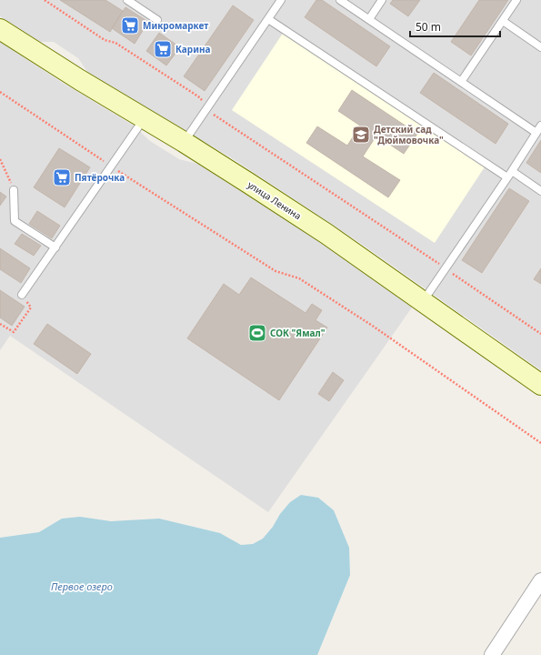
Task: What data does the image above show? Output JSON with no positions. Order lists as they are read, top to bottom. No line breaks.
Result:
{"streets":{"main road":["улица Ленина"]},"water":["Первое озеро"],"places":{"supermarket":["Микромаркет","Карина","Пятёрочка"],"school or university":["Детский сад \"Дюймовочка\""],"sports":["СОК \"Ямал\""]},"scale_bar":"50 m"}
